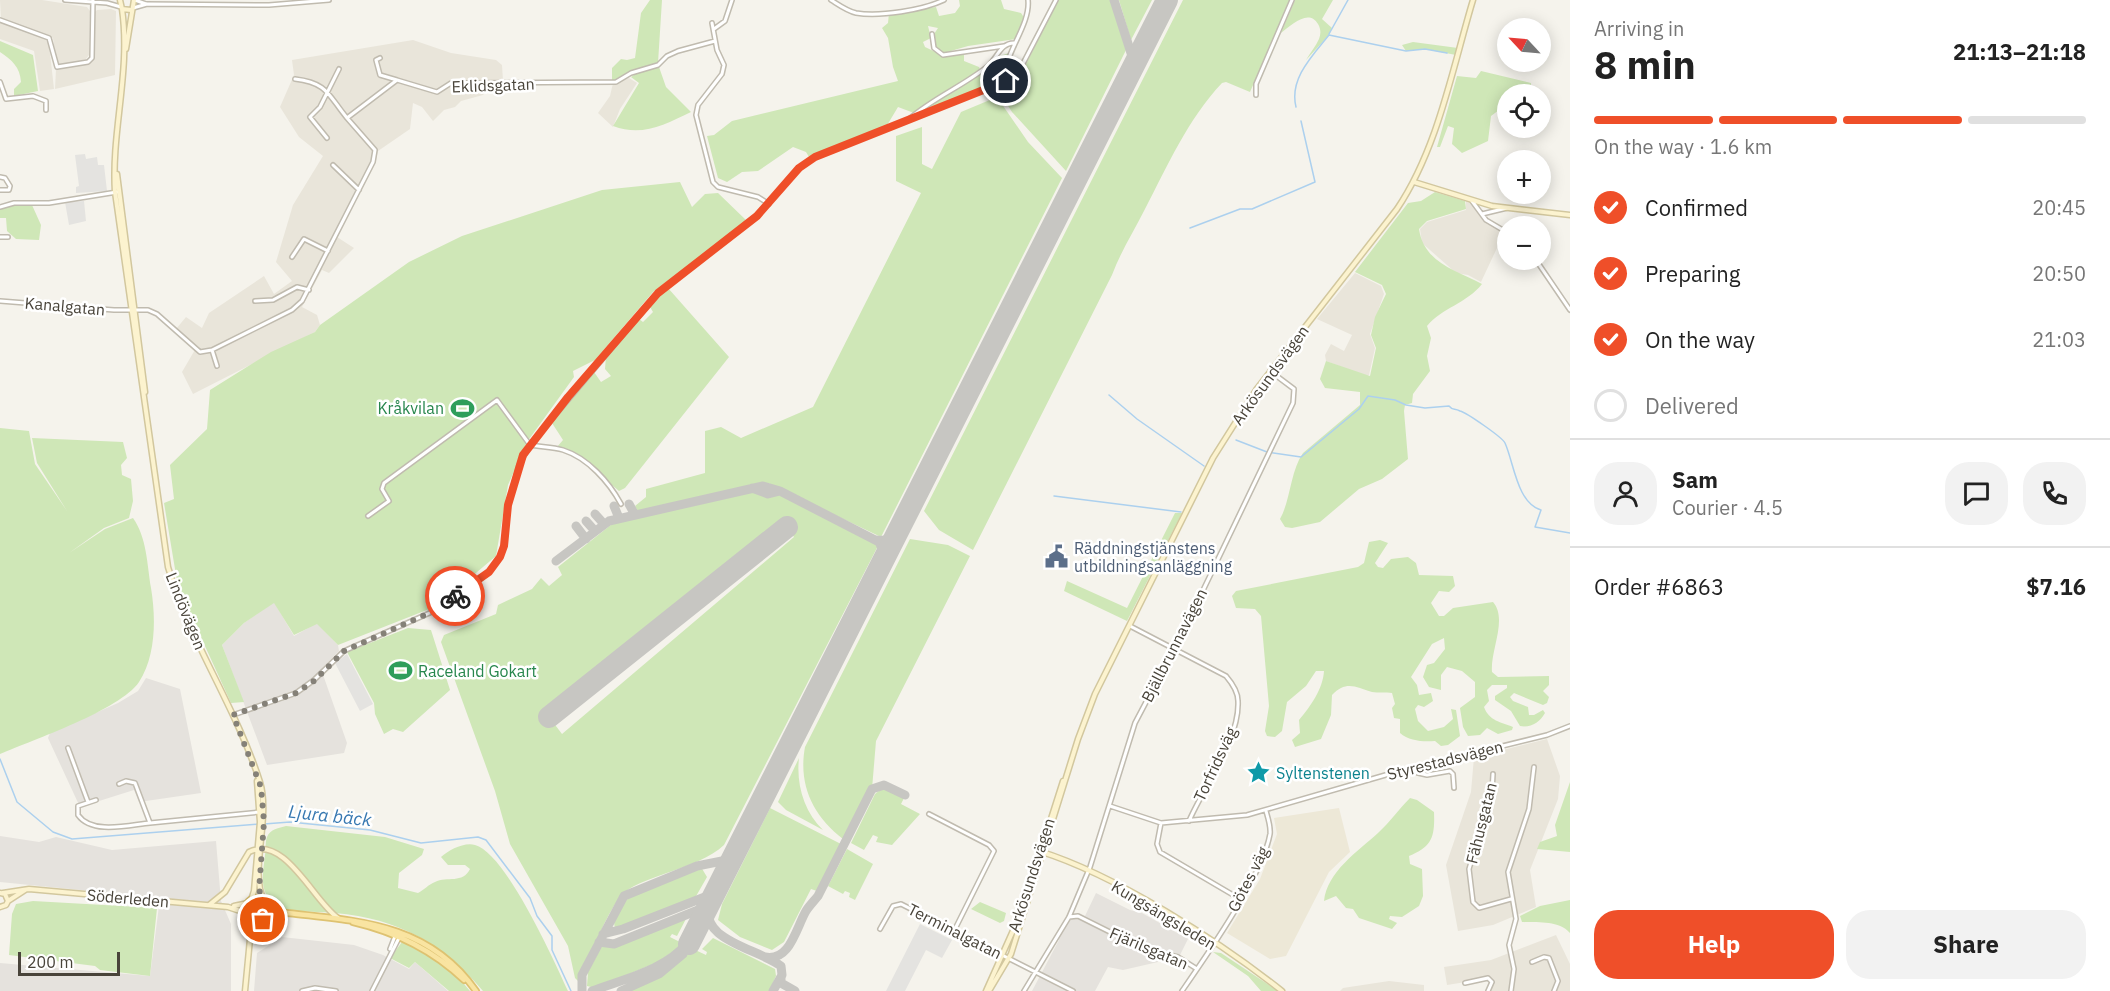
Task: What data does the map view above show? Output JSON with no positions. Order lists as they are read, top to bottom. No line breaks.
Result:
{"streets":{"main road":["Arkösundsvägen","Lindövägen","Söderleden","Kungsängsleden"],"street":["Eklidsgatan","Kanalgatan","Bjällbrunnavägen","Styrestadsvägen","Torfridsväg","Fähusgatan","Götes väg","Terminalgatan","Fjärilsgatan"]},"crossings":[["Kanalgatan","Lindövägen"],["Arkösundsvägen","Bjällbrunnavägen"],["Arkösundsvägen","Torfridsväg"],["Arkösundsvägen","Kungsängsleden"],["Arkösundsvägen","Terminalgatan"],["Lindövägen","Söderleden"],["Bjällbrunnavägen","Styrestadsvägen"],["Bjällbrunnavägen","Torfridsväg"],["Bjällbrunnavägen","Kungsängsleden"],["Styrestadsvägen","Torfridsväg"],["Styrestadsvägen","Götes väg"],["Götes väg","Kungsängsleden"],["Götes väg","Fjärilsgatan"]],"water":["Ljura bäck"],"places":{"sports":["Kråkvilan","Raceland Gokart"],"public building":["Räddningstjänstens utbildningsanläggning"],"place":["Syltenstenen"]},"scale_bar":"200 m","north":"top left","page":{"heading":["8 min","Arriving in","21:13–21:18"],"panel":["Sam","Courier · 4.5","Order #6863","$7.16"],"map_buttons":["+","−"],"bar":"On the way · 1.6 km","list":[["Confirmed","20:45"],["Preparing","20:50"],["On the way","21:03"],"Delivered"],"buttons":["Help","Share"],"scale":"200 m"}}
